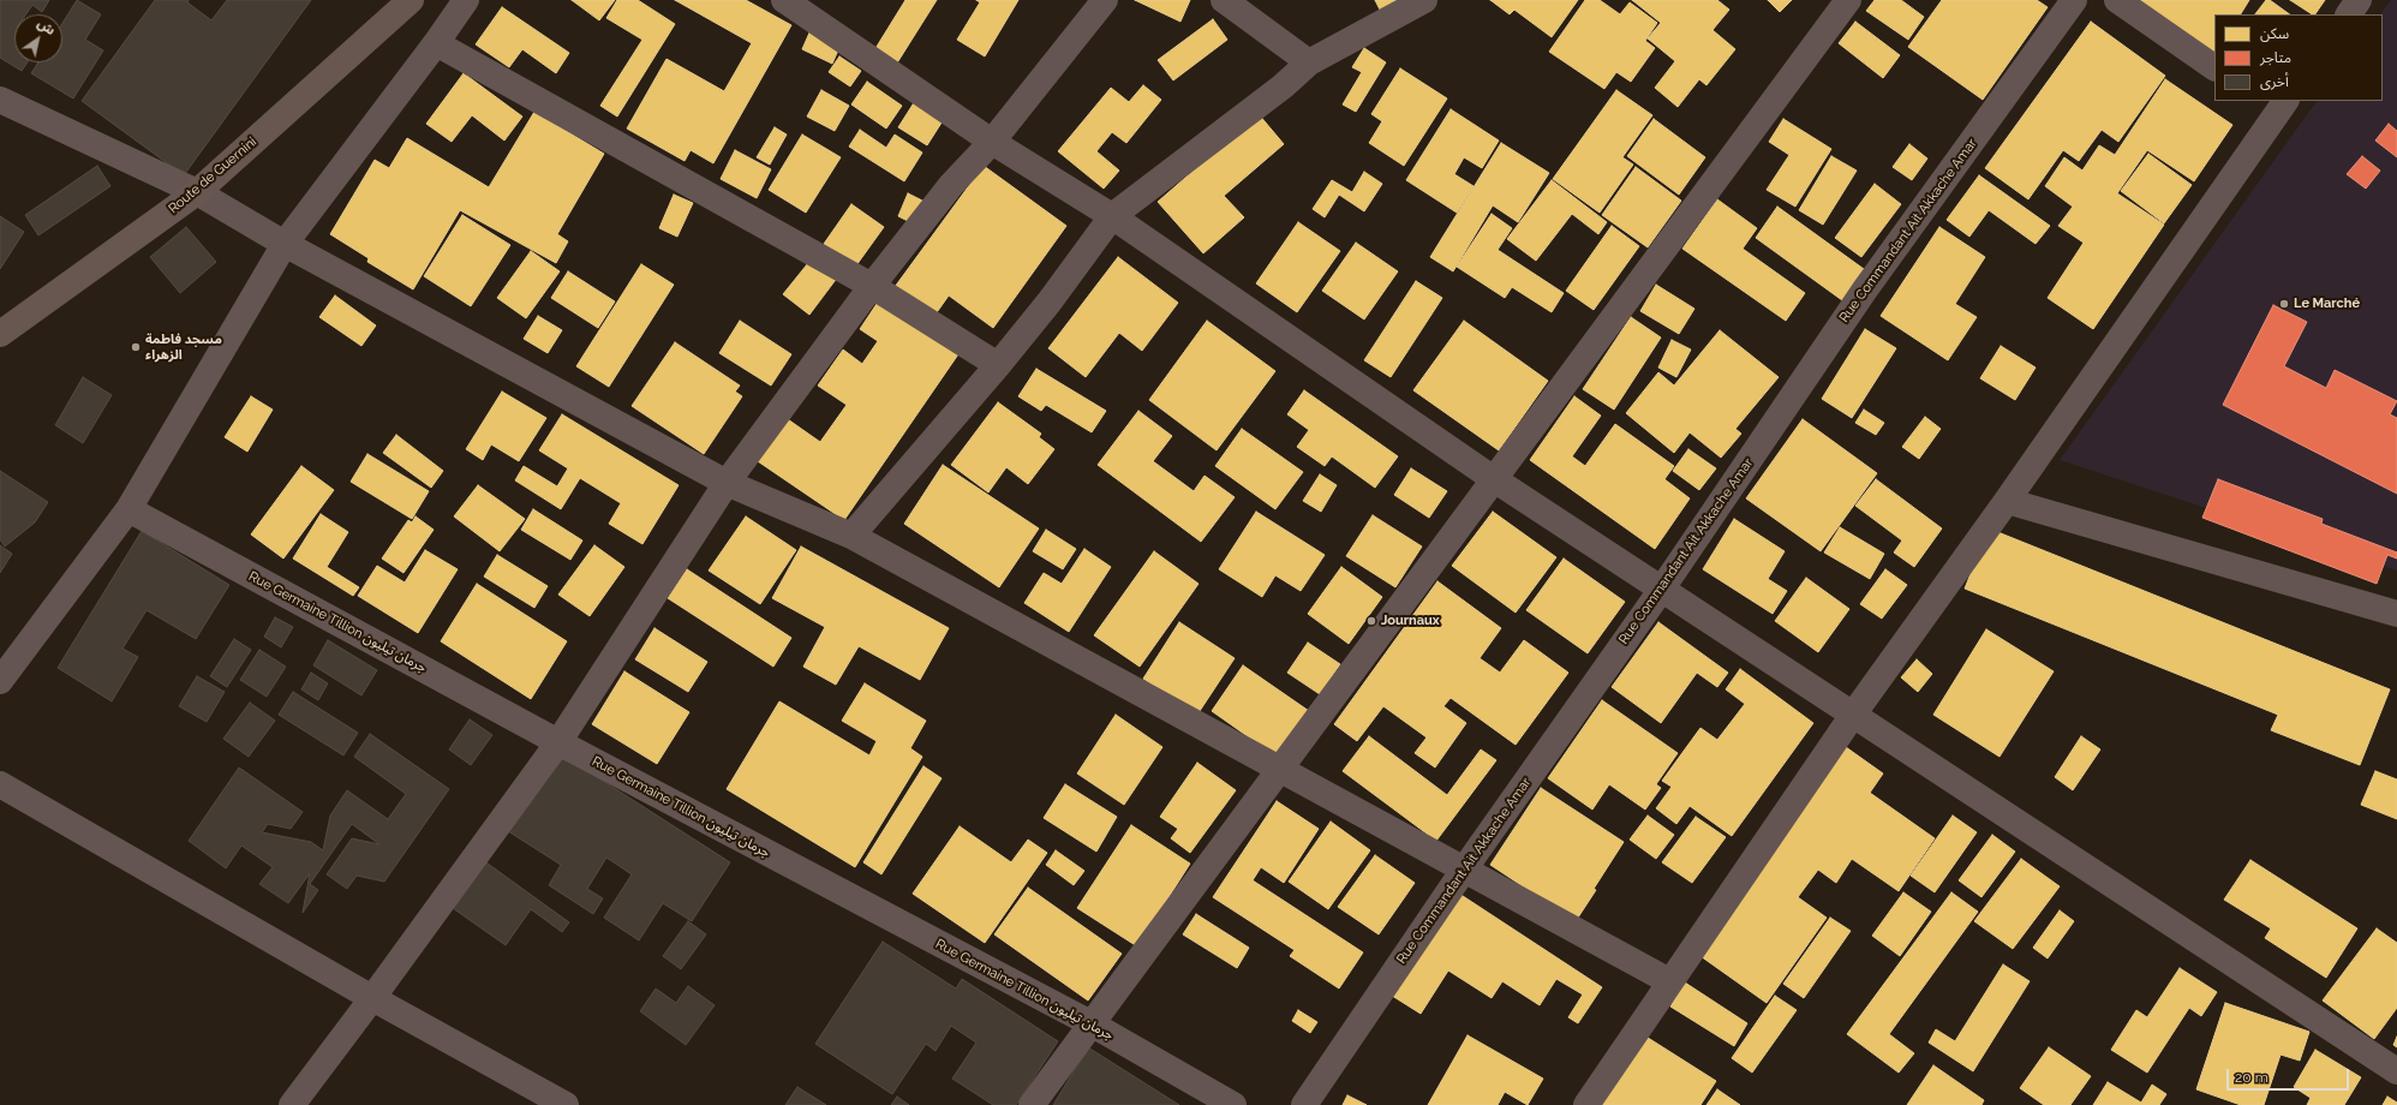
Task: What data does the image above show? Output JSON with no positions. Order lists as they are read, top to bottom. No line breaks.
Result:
{"streets":{"street":["Route de Guernini","Rue Commandant Ait Akkache Amar","Rue Germaine Tillion جرمان تيليون"]},"places":["Le Marché","مسجد فاطمة الزهراء","Journaux"],"legend":["سكن","متاجر","أخرى"],"scale_bar":"20 m","north":"top right"}
